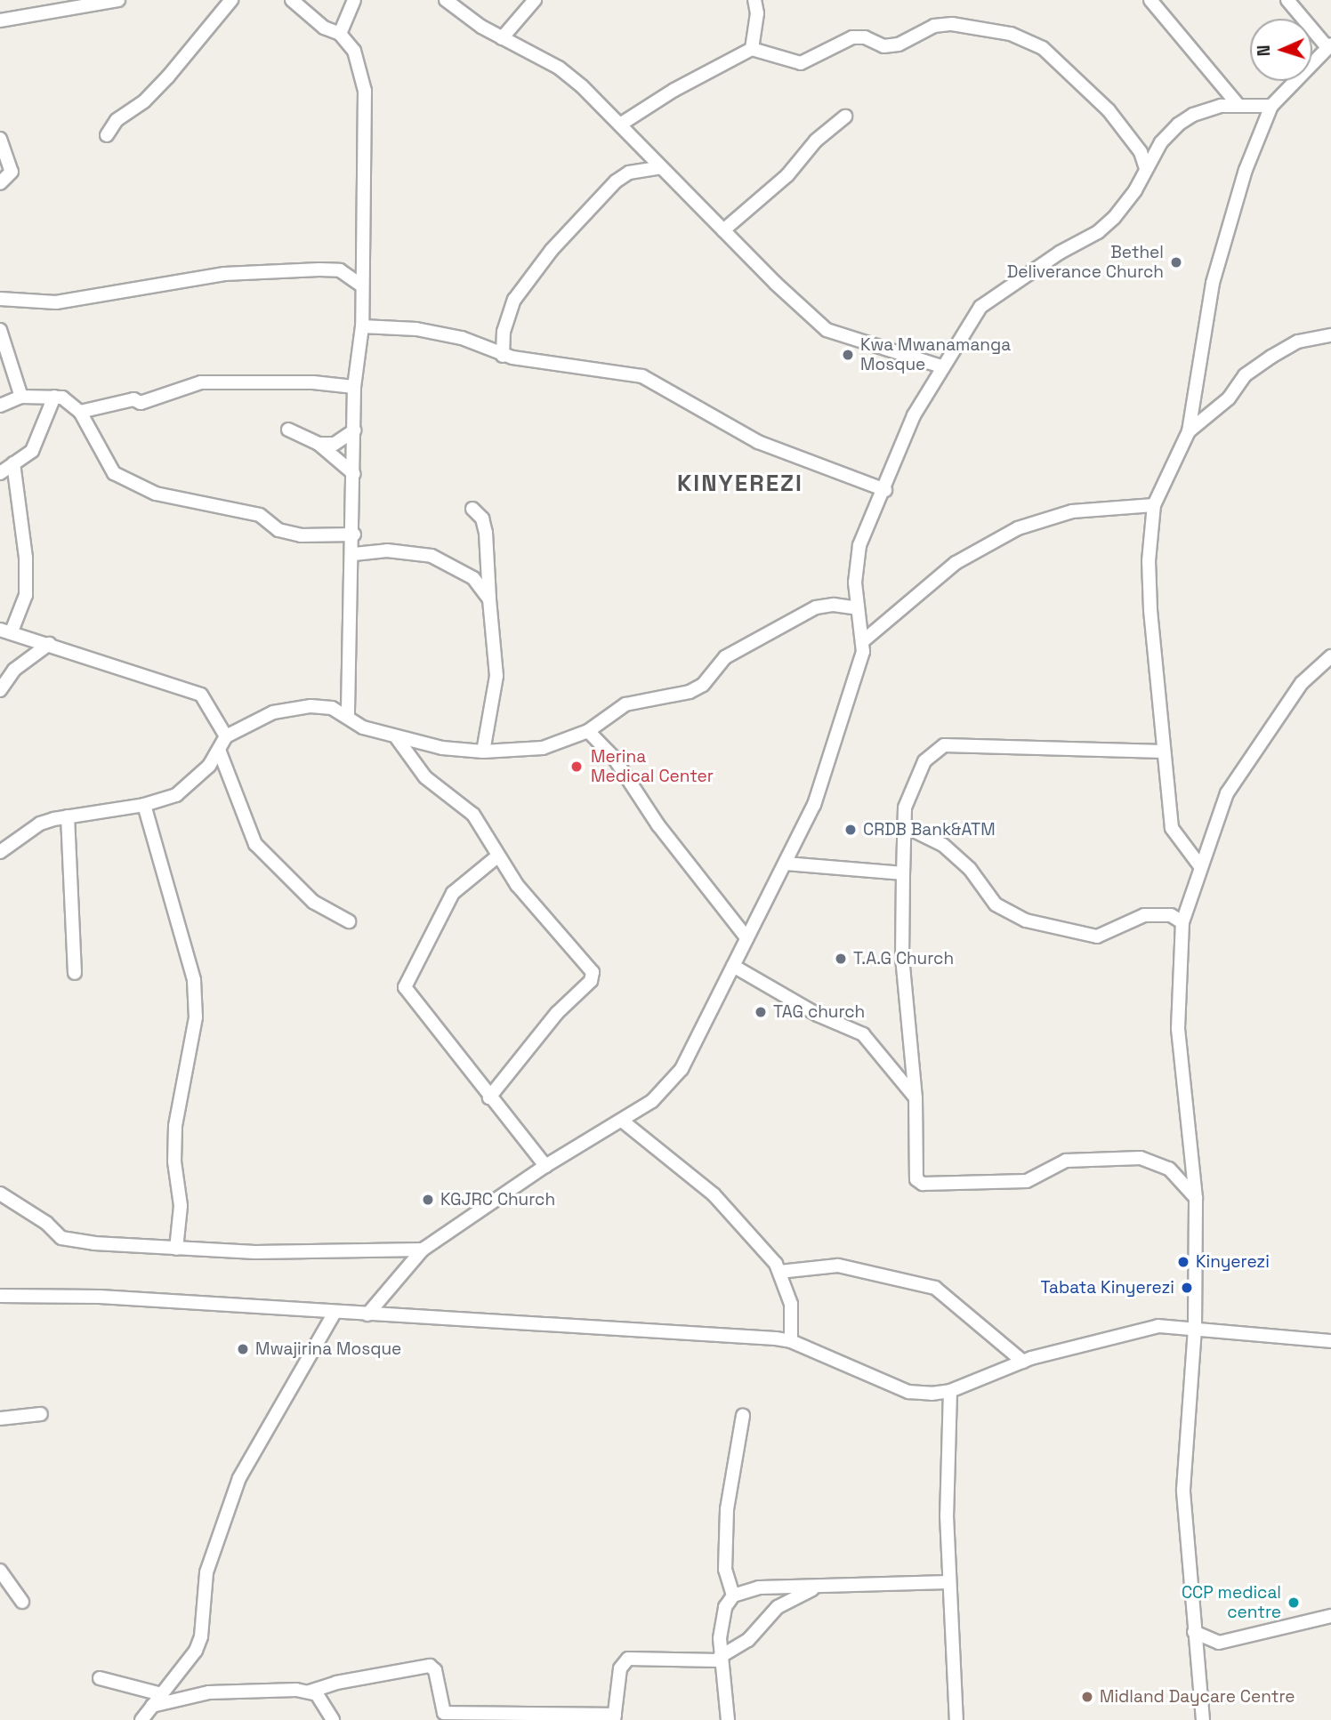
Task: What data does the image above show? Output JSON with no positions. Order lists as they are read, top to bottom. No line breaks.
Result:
{"districts":["KINYEREZI"],"places":["Bethel Deliverance Church","Kwa Mwanamanga Mosque","Merina Medical Center","CRDB Bank&ATM","T.A.G Church","TAG church","KGJRC Church","Kinyerezi","Tabata Kinyerezi","Mwajirina Mosque","CCP medical centre","Midland Daycare Centre"],"north":"left"}
